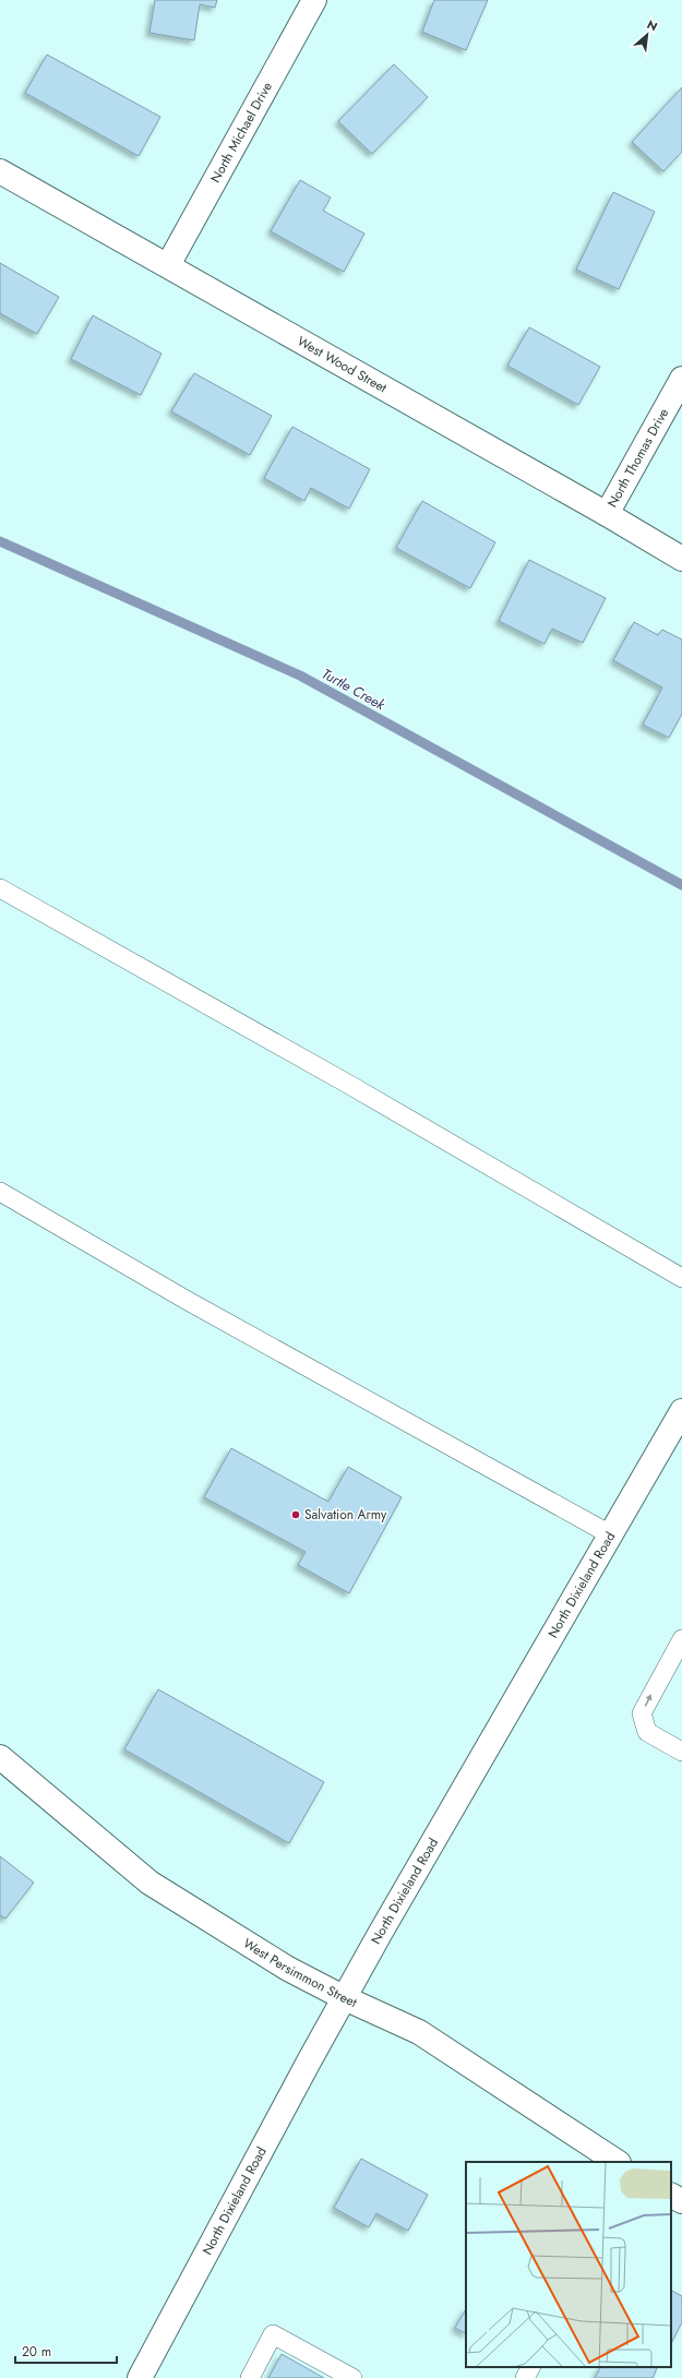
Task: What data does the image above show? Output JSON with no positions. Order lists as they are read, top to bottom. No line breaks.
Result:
{"streets":{"street":["North Michael Drive","West Wood Street","North Thomas Drive","North Dixieland Road","West Persimmon Street"]},"crossings":[["North Michael Drive","West Wood Street"],["West Wood Street","North Thomas Drive"],["North Dixieland Road","West Persimmon Street"]],"water":["Turtle Creek"],"places":["Salvation Army"],"scale_bar":"20 m","north":"top right"}
